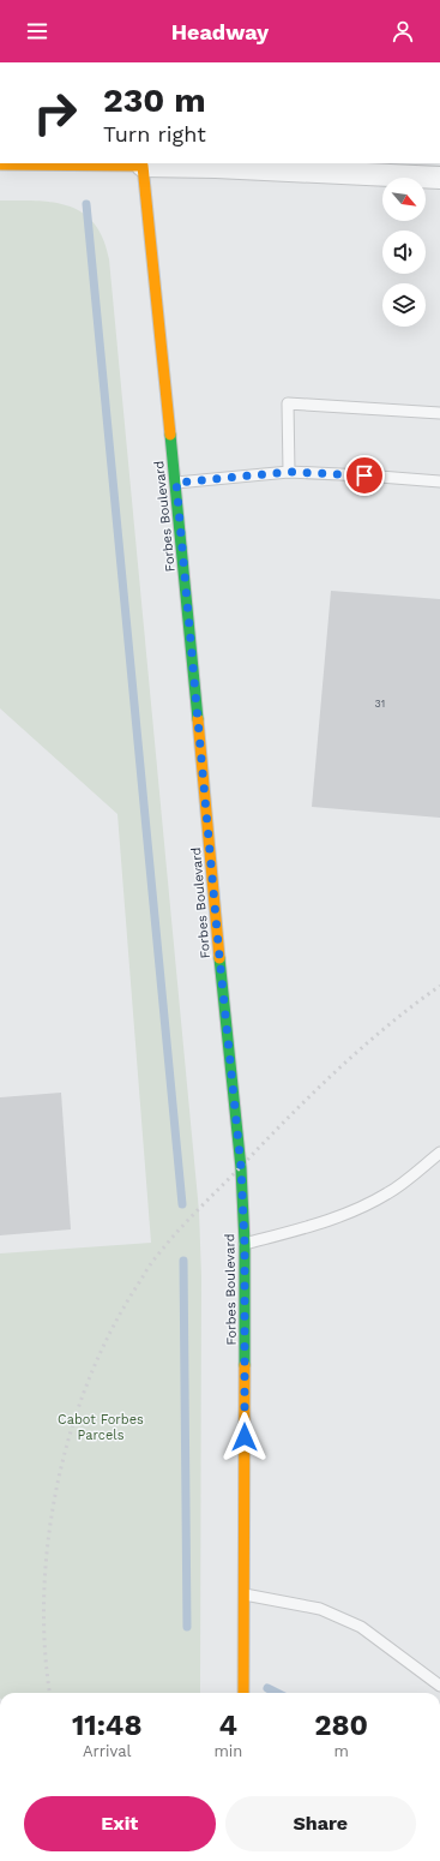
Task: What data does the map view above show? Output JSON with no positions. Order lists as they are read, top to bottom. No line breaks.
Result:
{"streets":{"street":["Forbes Boulevard"]},"parks":["Cabot Forbes Parcels"],"house_numbers":["31"],"north":"bottom right","page":{"header":"Headway","turn":["230 m","Turn right"],"eta":["11:48","Arrival","4","min","280","m"],"buttons":["Exit","Share"]}}
